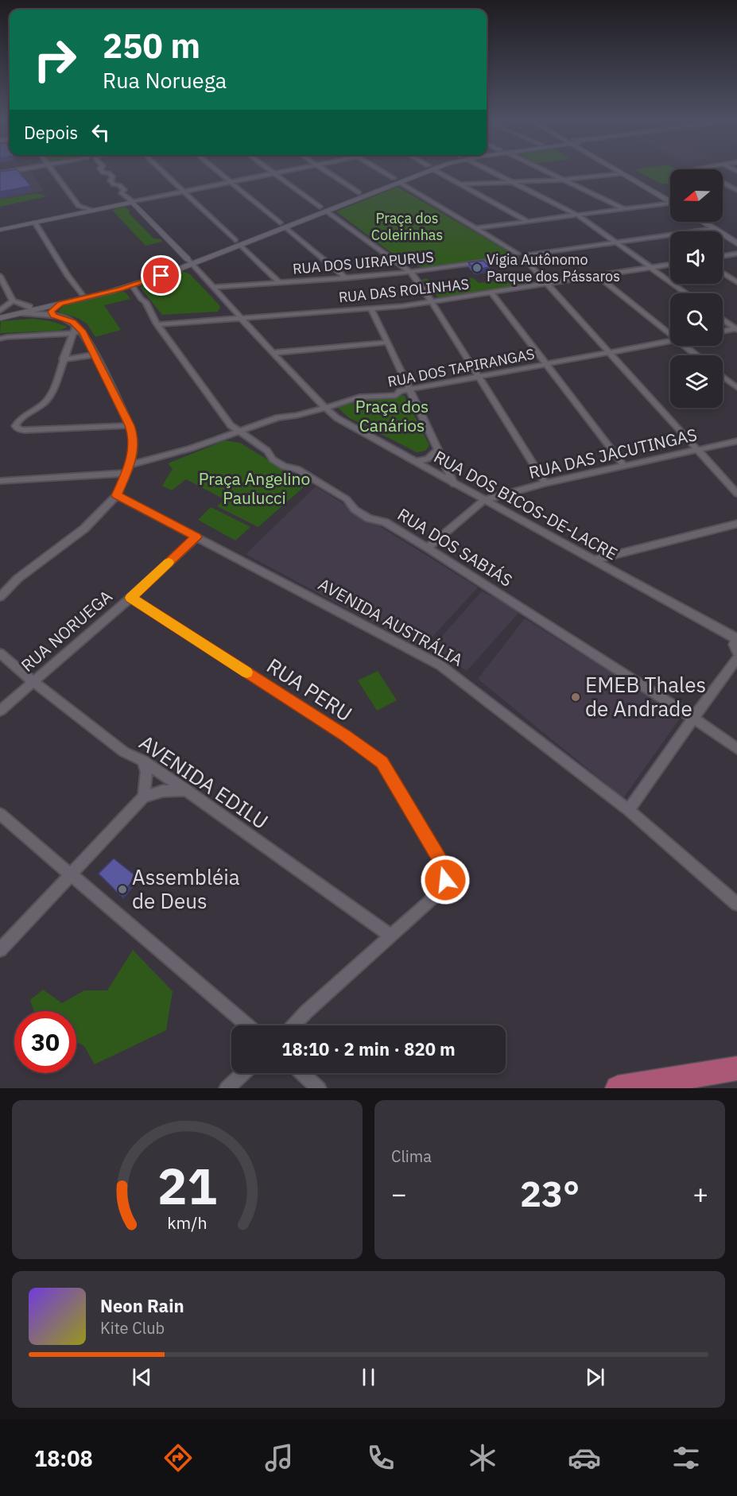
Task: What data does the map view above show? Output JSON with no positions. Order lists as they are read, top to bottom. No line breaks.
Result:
{"streets":{"street":["RUA DOS UIRAPURUS","RUA DAS ROLINHAS","RUA DOS TAPIRANGAS","RUA DAS JACUTINGAS","RUA DOS BICOS-DE-LACRE","RUA DOS SABIÁS","AVENIDA AUSTRÁLIA","RUA NORUEGA","RUA PERU","AVENIDA EDILU"]},"crossings":[["RUA DOS UIRAPURUS","RUA DOS BICOS-DE-LACRE"],["RUA DAS ROLINHAS","RUA DOS BICOS-DE-LACRE"],["RUA DAS ROLINHAS","RUA DOS SABIÁS"],["RUA DOS TAPIRANGAS","RUA DOS BICOS-DE-LACRE"],["RUA DOS TAPIRANGAS","RUA DOS SABIÁS"],["RUA DAS JACUTINGAS","RUA DOS BICOS-DE-LACRE"],["RUA DAS JACUTINGAS","RUA DOS SABIÁS"],["AVENIDA AUSTRÁLIA","RUA NORUEGA"],["RUA NORUEGA","RUA PERU"],["RUA NORUEGA","AVENIDA EDILU"],["RUA PERU","AVENIDA EDILU"]],"parks":["Praça dos Coleirinhas","Praça dos Canários","Praça Angelino Paulucci"],"places":["Vigia Autônomo Parque dos Pássaros","EMEB Thales de Andrade","Assembléia de Deus"],"north":"left","page":{"turn":["250 m","Rua Noruega"],"then":"Depois","limit":"30","trip":"18:10 · 2 min · 820 m","tile":"Clima","heat":["−","23°","+"],"song":["Neon Rain","Kite Club"],"tabs":"18:08","gauge":["21","km/h"]}}
